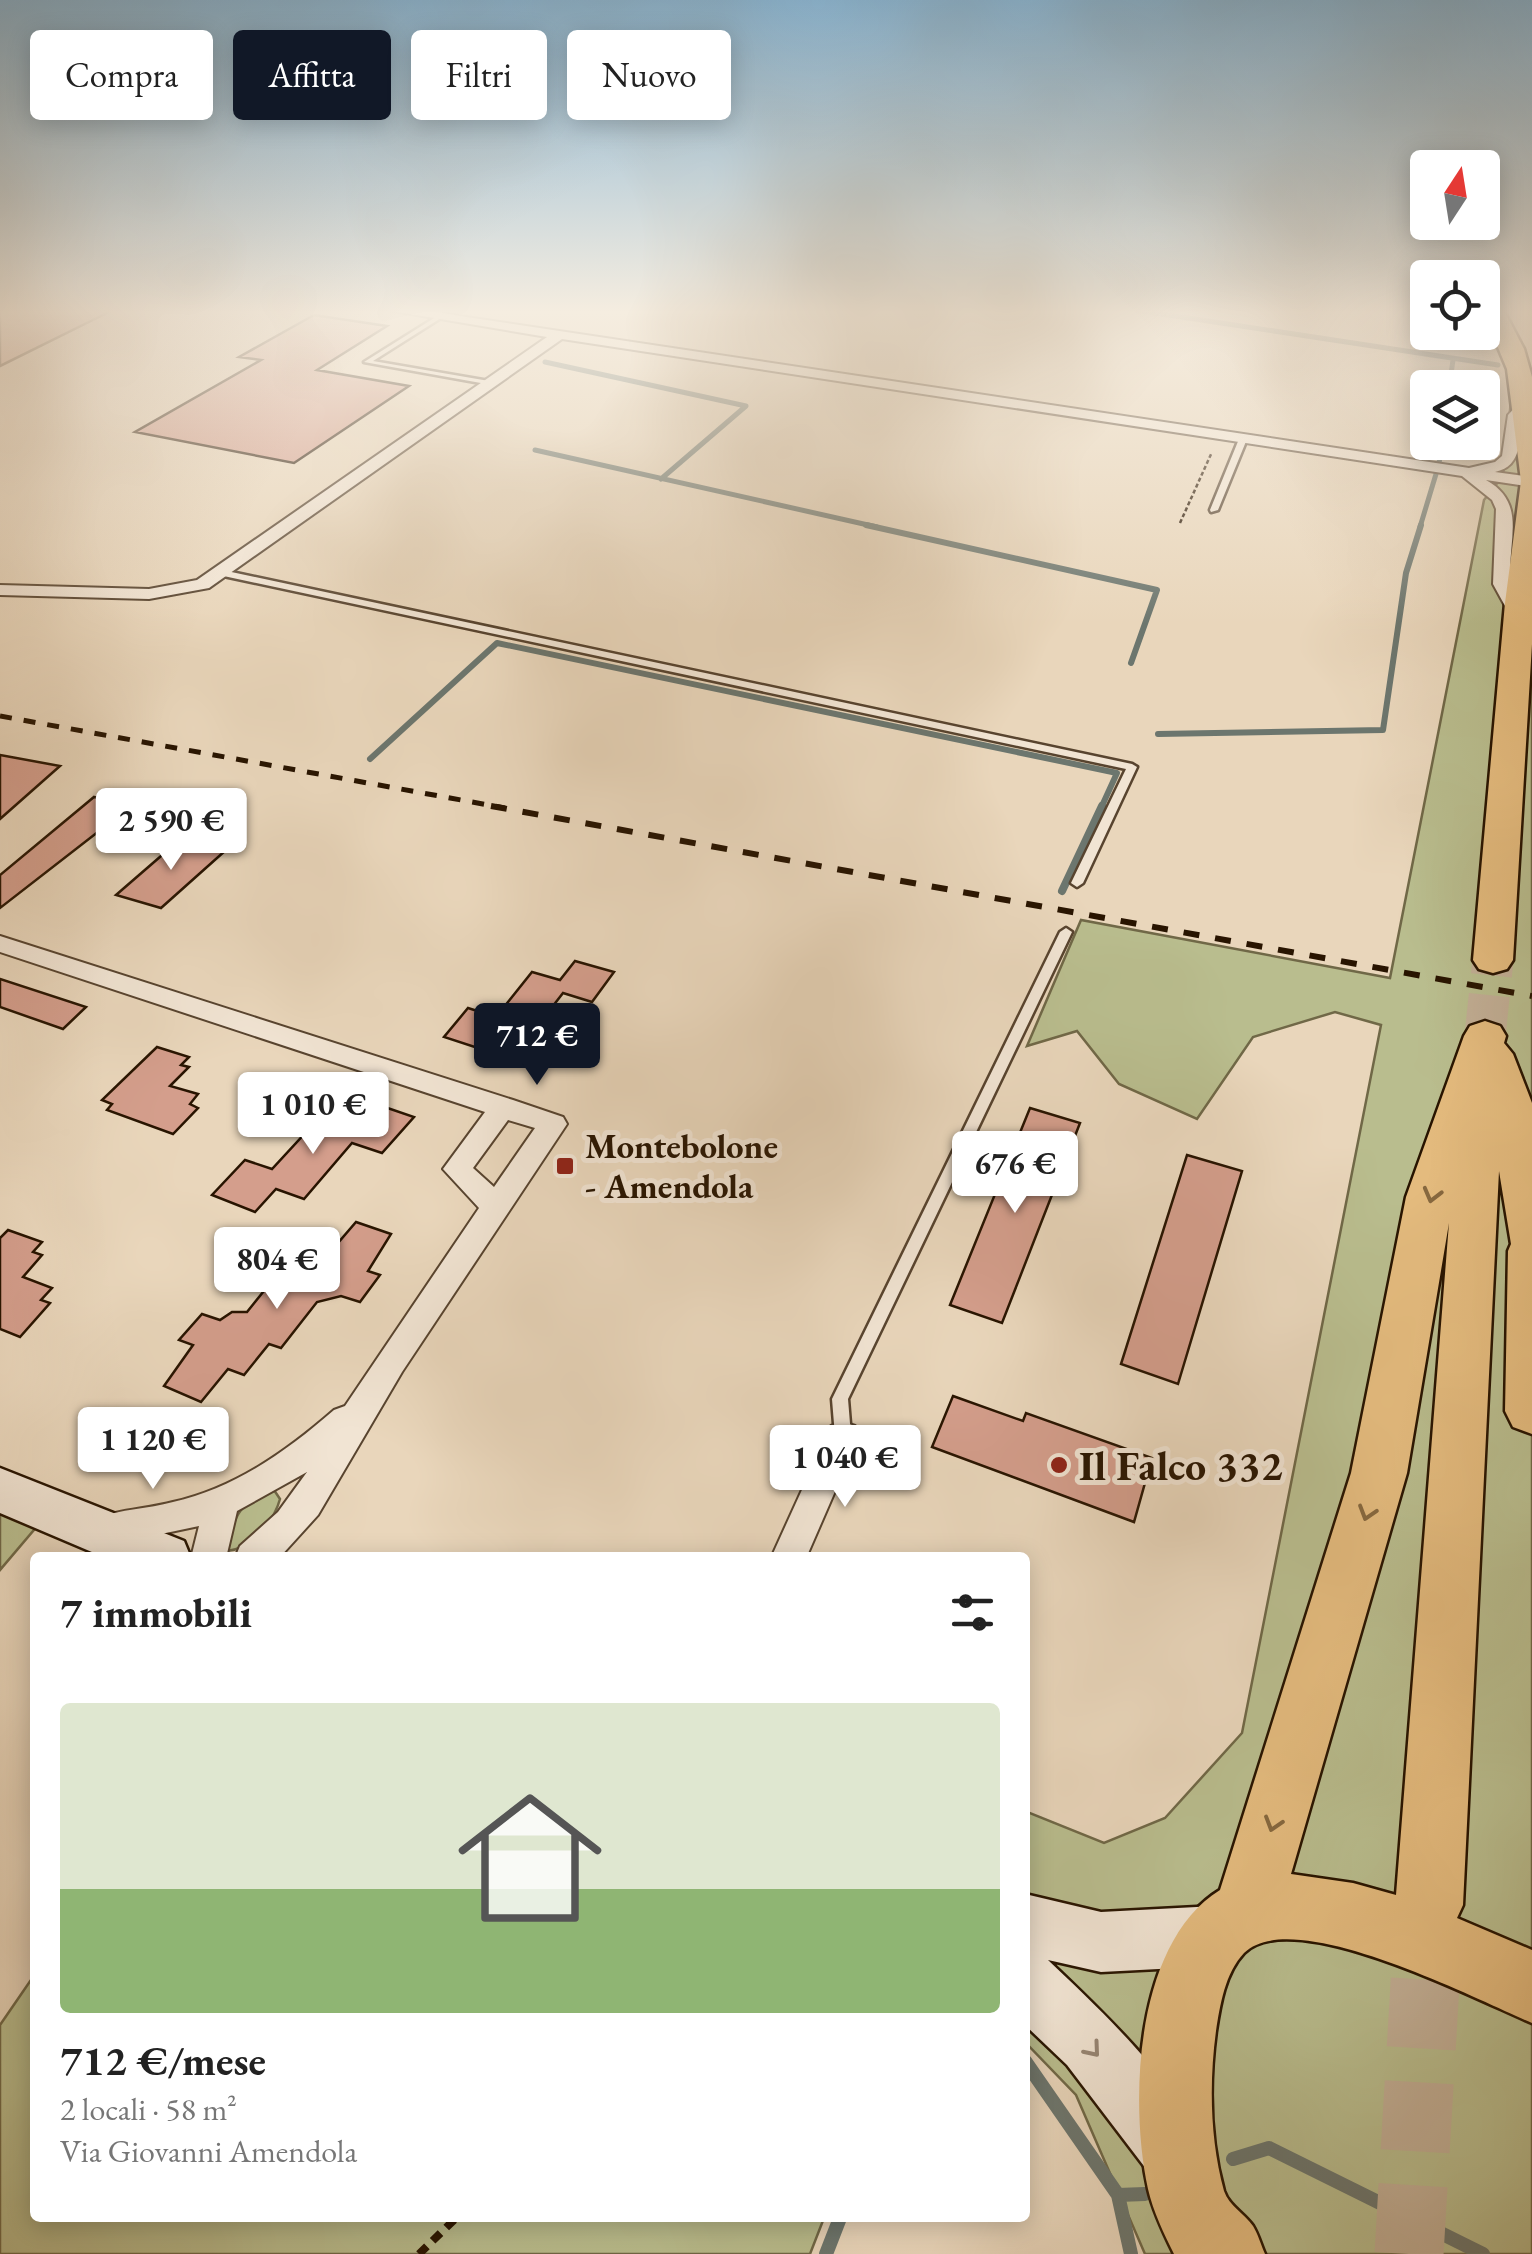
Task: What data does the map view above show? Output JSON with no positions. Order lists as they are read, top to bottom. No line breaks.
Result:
{"places":{"transit":["Montebolone - Amendola"],"other":["Il Falco 332"]},"north":"top","page":{"chip":["Compra","Affitta","Filtri","Nuovo"],"price":["2 590 €","712 €","1 010 €","676 €","804 €","1 120 €","1 040 €"],"heading":"7 immobili","list":[{"name":"712 €/mese","note":"2 locali · 58 m² · Via Giovanni Amendola"}]}}
